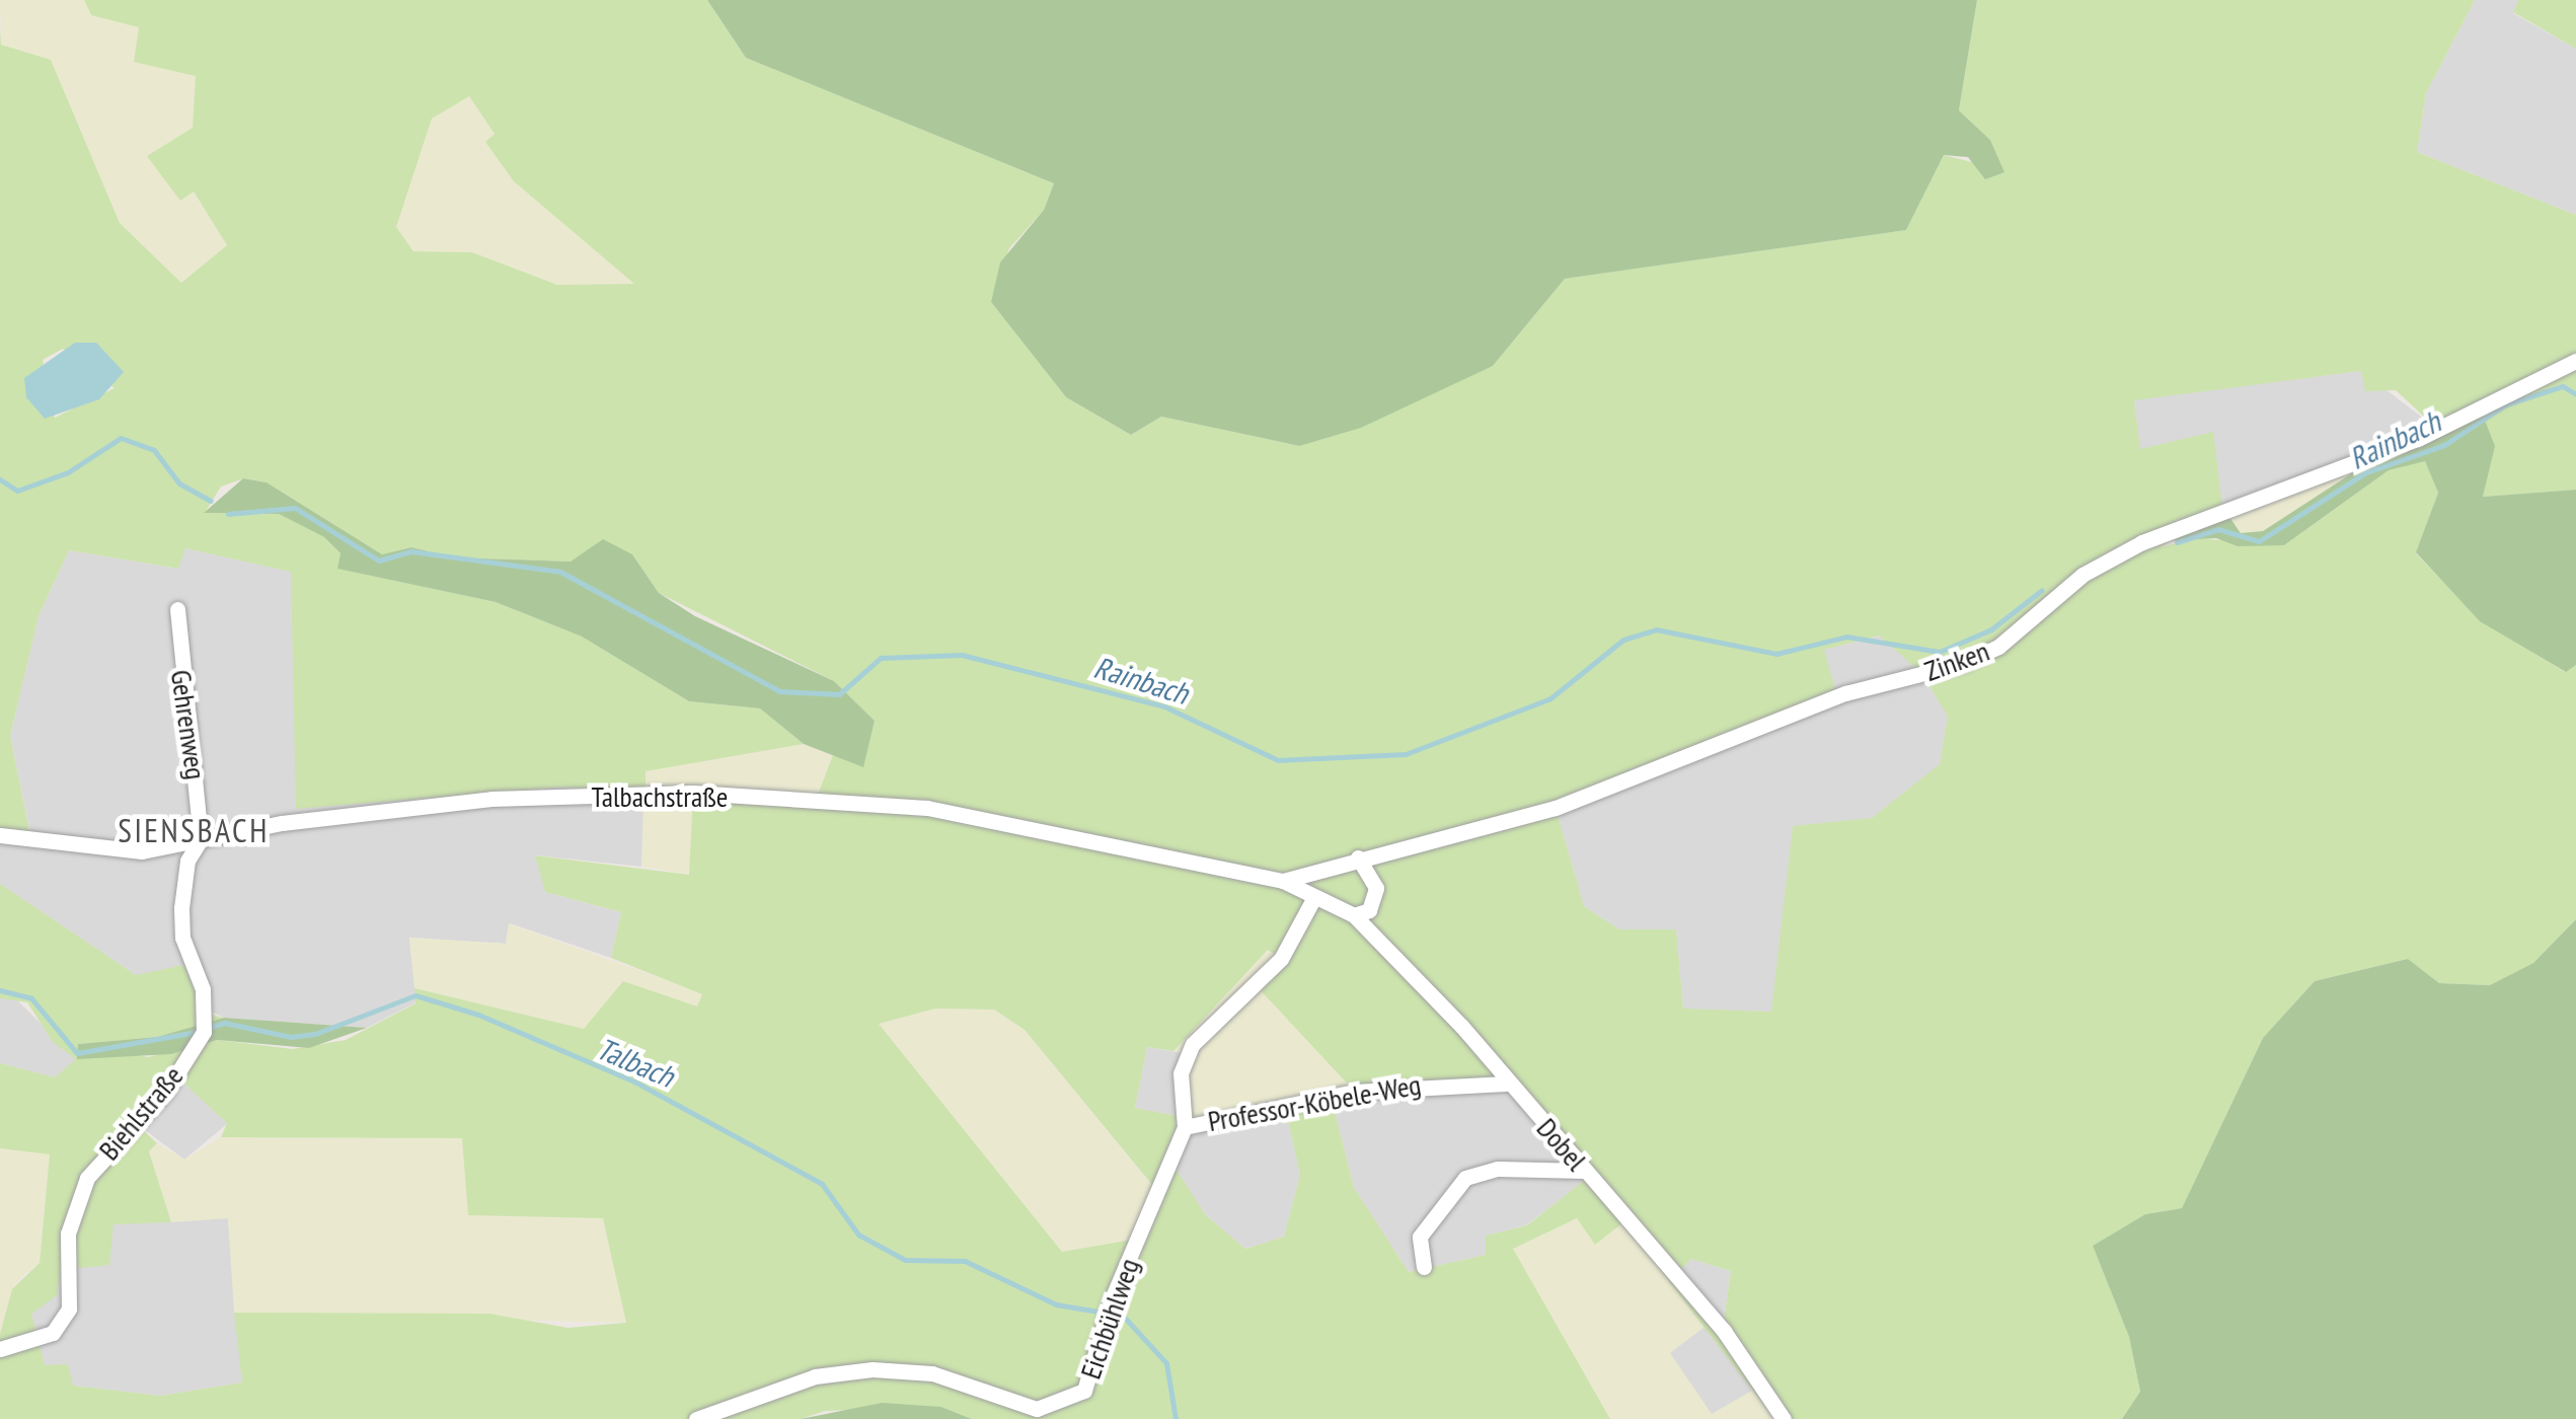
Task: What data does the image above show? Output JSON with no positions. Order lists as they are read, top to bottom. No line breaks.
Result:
{"streets":{"street":["Zinken","Gehrenweg","Talbachstraße","Professor-Köbele-Weg","Biehlstraße","Dobel","Eichbühlweg"]},"crossings":[["Zinken","Talbachstraße"],["Gehrenweg","Talbachstraße"],["Gehrenweg","Biehlstraße"],["Talbachstraße","Biehlstraße"],["Talbachstraße","Dobel"],["Talbachstraße","Eichbühlweg"],["Professor-Köbele-Weg","Dobel"],["Professor-Köbele-Weg","Eichbühlweg"],["Dobel","Eichbühlweg"]],"districts":["SIENSBACH"],"water":["Rainbach","Talbach"]}
